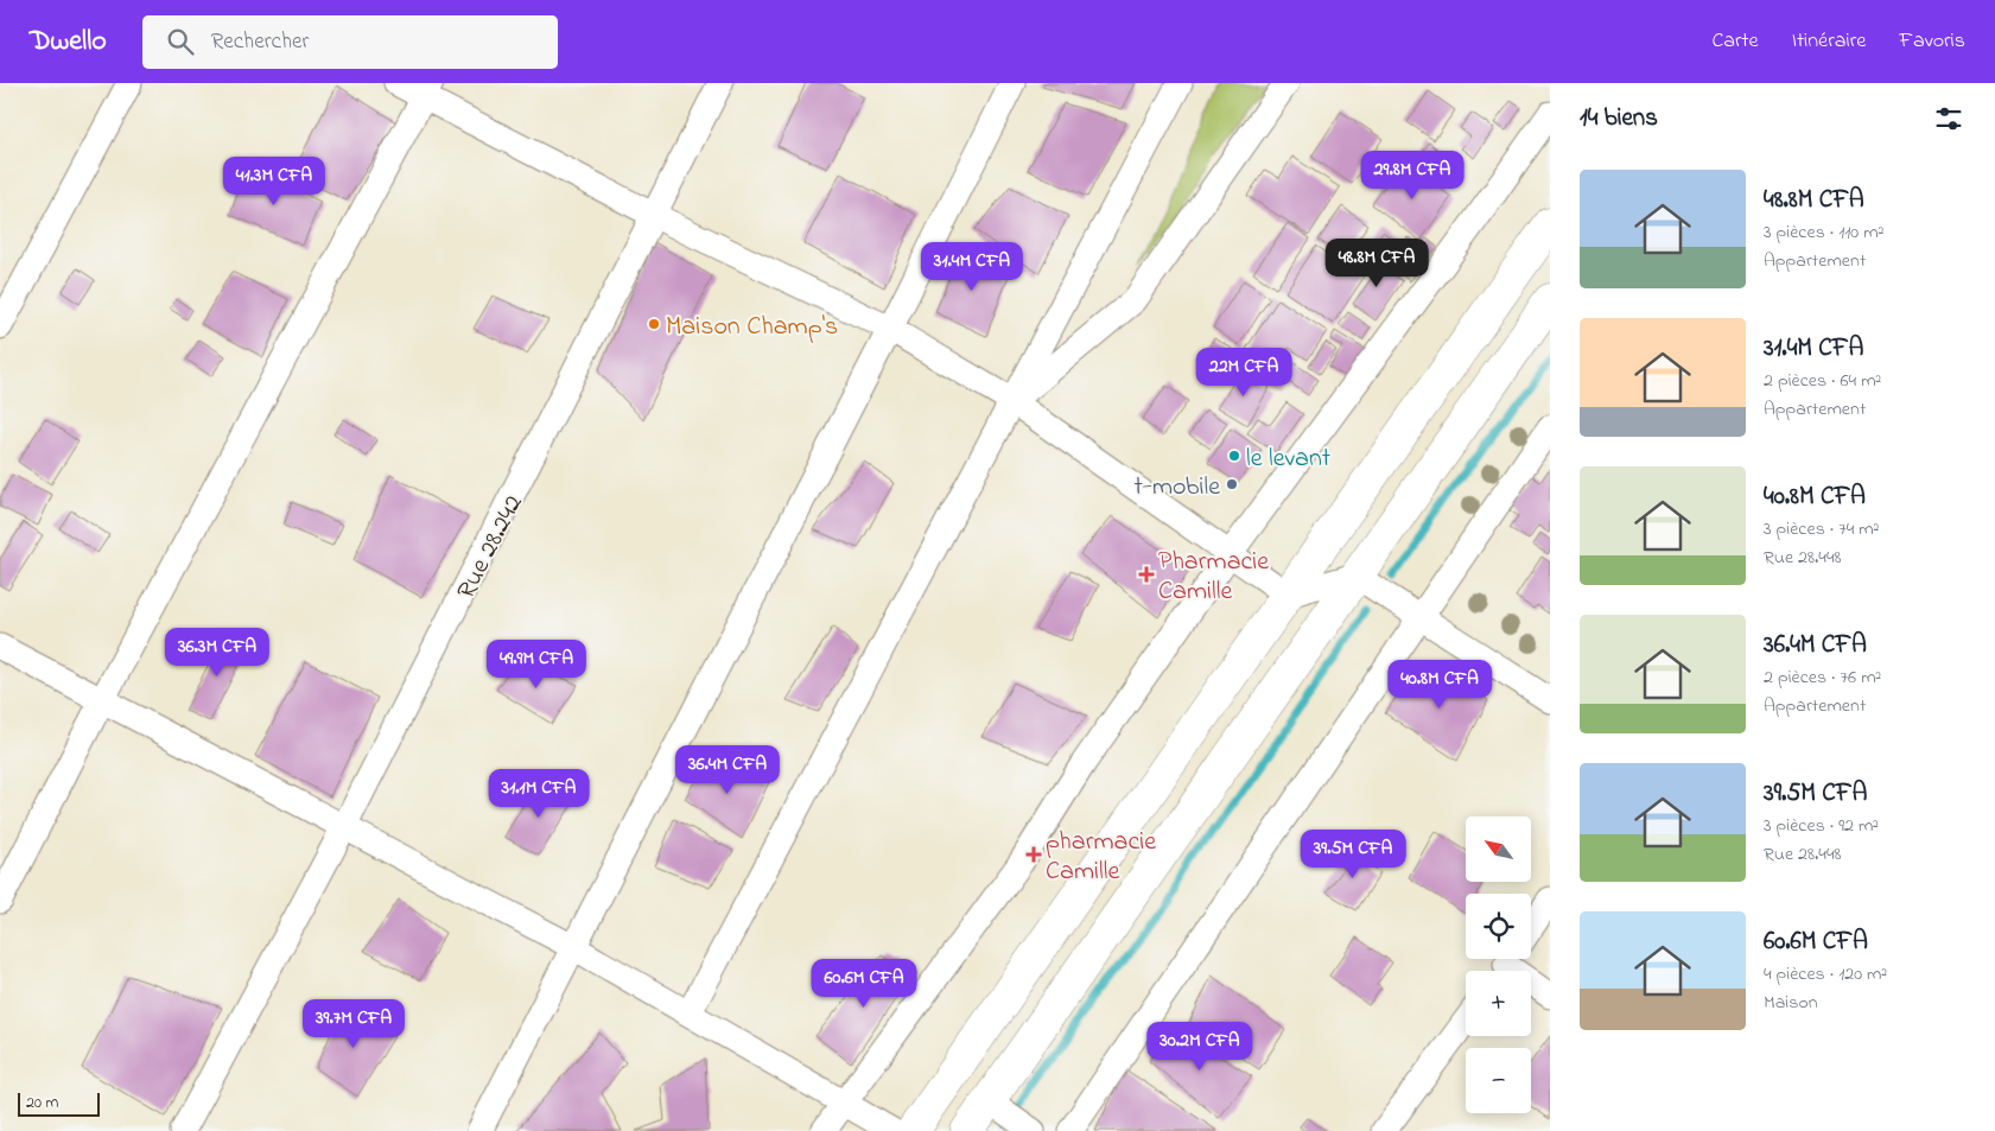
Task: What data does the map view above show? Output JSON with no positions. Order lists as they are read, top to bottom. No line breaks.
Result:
{"streets":{"street":["Rue 28.242"]},"places":{"other":["Maison Champ's","le levant","t-mobile"],"health":["Pharmacie Camille","pharmacie Camille"]},"scale_bar":"20 m","north":"top left","page":{"header":"Dwello","search":"Rechercher","nav":["Carte","Itinéraire","Favoris"],"heading":"14 biens","price":["29.8M CFA","41.3M CFA","48.8M CFA","31.4M CFA","22M CFA","36.3M CFA","49.9M CFA","40.8M CFA","36.4M CFA","31.1M CFA","39.5M CFA","60.6M CFA","39.7M CFA","30.2M CFA"],"list":[{"name":"48.8M CFA","note":"3 pièces · 110 m² · Appartement"},{"name":"31.4M CFA","note":"2 pièces · 64 m² · Appartement"},{"name":"40.8M CFA","note":"3 pièces · 74 m² · Rue 28.448"},{"name":"36.4M CFA","note":"2 pièces · 76 m² · Appartement"},{"name":"39.5M CFA","note":"3 pièces · 92 m² · Rue 28.448"},{"name":"60.6M CFA","note":"4 pièces · 120 m² · Maison"}],"map_buttons":["+","−"],"scale":"20 m"}}
